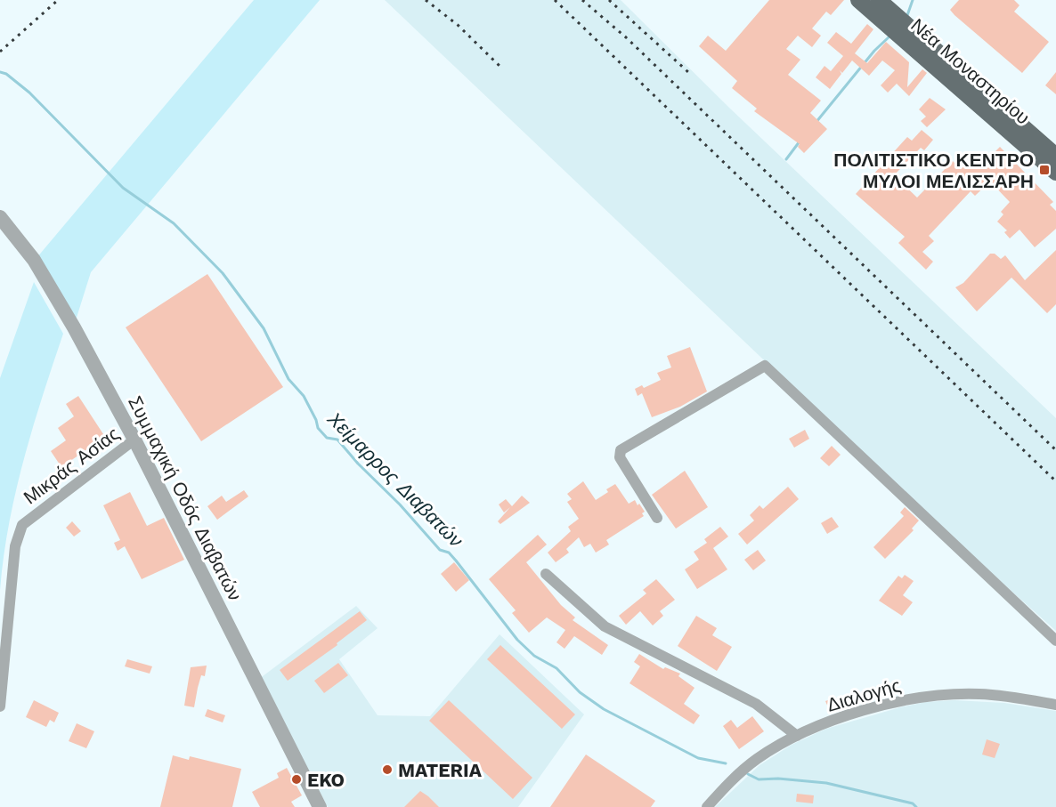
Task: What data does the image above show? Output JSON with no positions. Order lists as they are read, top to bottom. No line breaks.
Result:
{"streets":{"main road":["Νέα Μοναστηρίου"],"street":["Μικράς Ασίας","Συμμαχική Οδός Διαβατών","Διαλογής"]},"crossings":[["Μικράς Ασίας","Συμμαχική Οδός Διαβατών"]],"water":["Χείμαρρος Διαβατών"],"places":{"transit":["ΠΟΛΙΤΙΣΤΙΚΟ ΚΕΝΤΡΟ ΜΥΛΟΙ ΜΕΛΙΣΣΑΡΗ"],"other":["MATERIA","EKO"]}}
